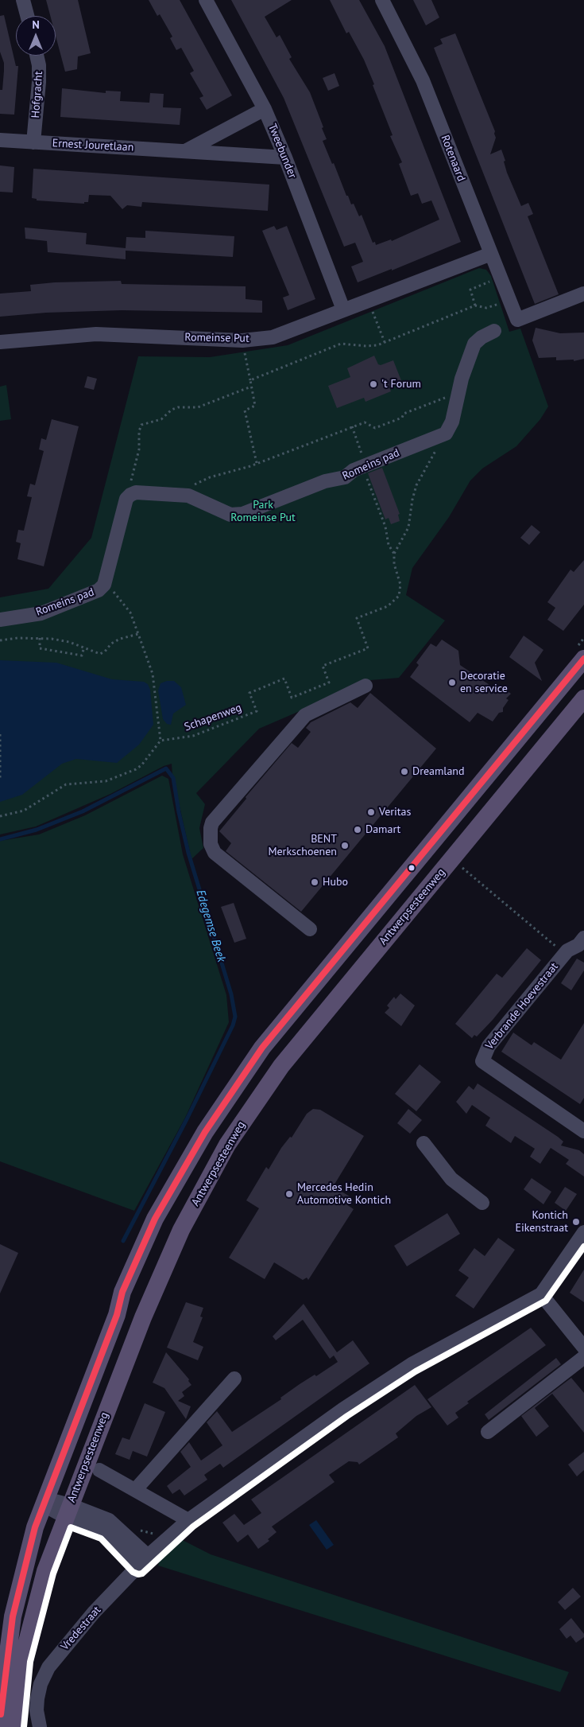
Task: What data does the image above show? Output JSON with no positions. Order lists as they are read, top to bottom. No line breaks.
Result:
{"streets":{"main road":["Antwerpsesteenweg"],"street":["Hofgracht","Ernest Jouretlaan","Tweebunder","Rotenaard","Romeinse Put","Romeins pad","Verbrande Hoevestraat","Vredestraat"],"path":["Schapenweg"]},"crossings":[["Hofgracht","Ernest Jouretlaan"],["Ernest Jouretlaan","Tweebunder"],["Tweebunder","Romeinse Put"],["Rotenaard","Romeinse Put"]],"water":["Edegemse Beek"],"parks":["Park Romeinse Put"],"places":["'t Forum","Decoratie en service","Dreamland","Veritas","Damart","BENT Merkschoenen","Hubo","Mercedes Hedin Automotive Kontich","Kontich Eikenstraat"],"north":"top"}
